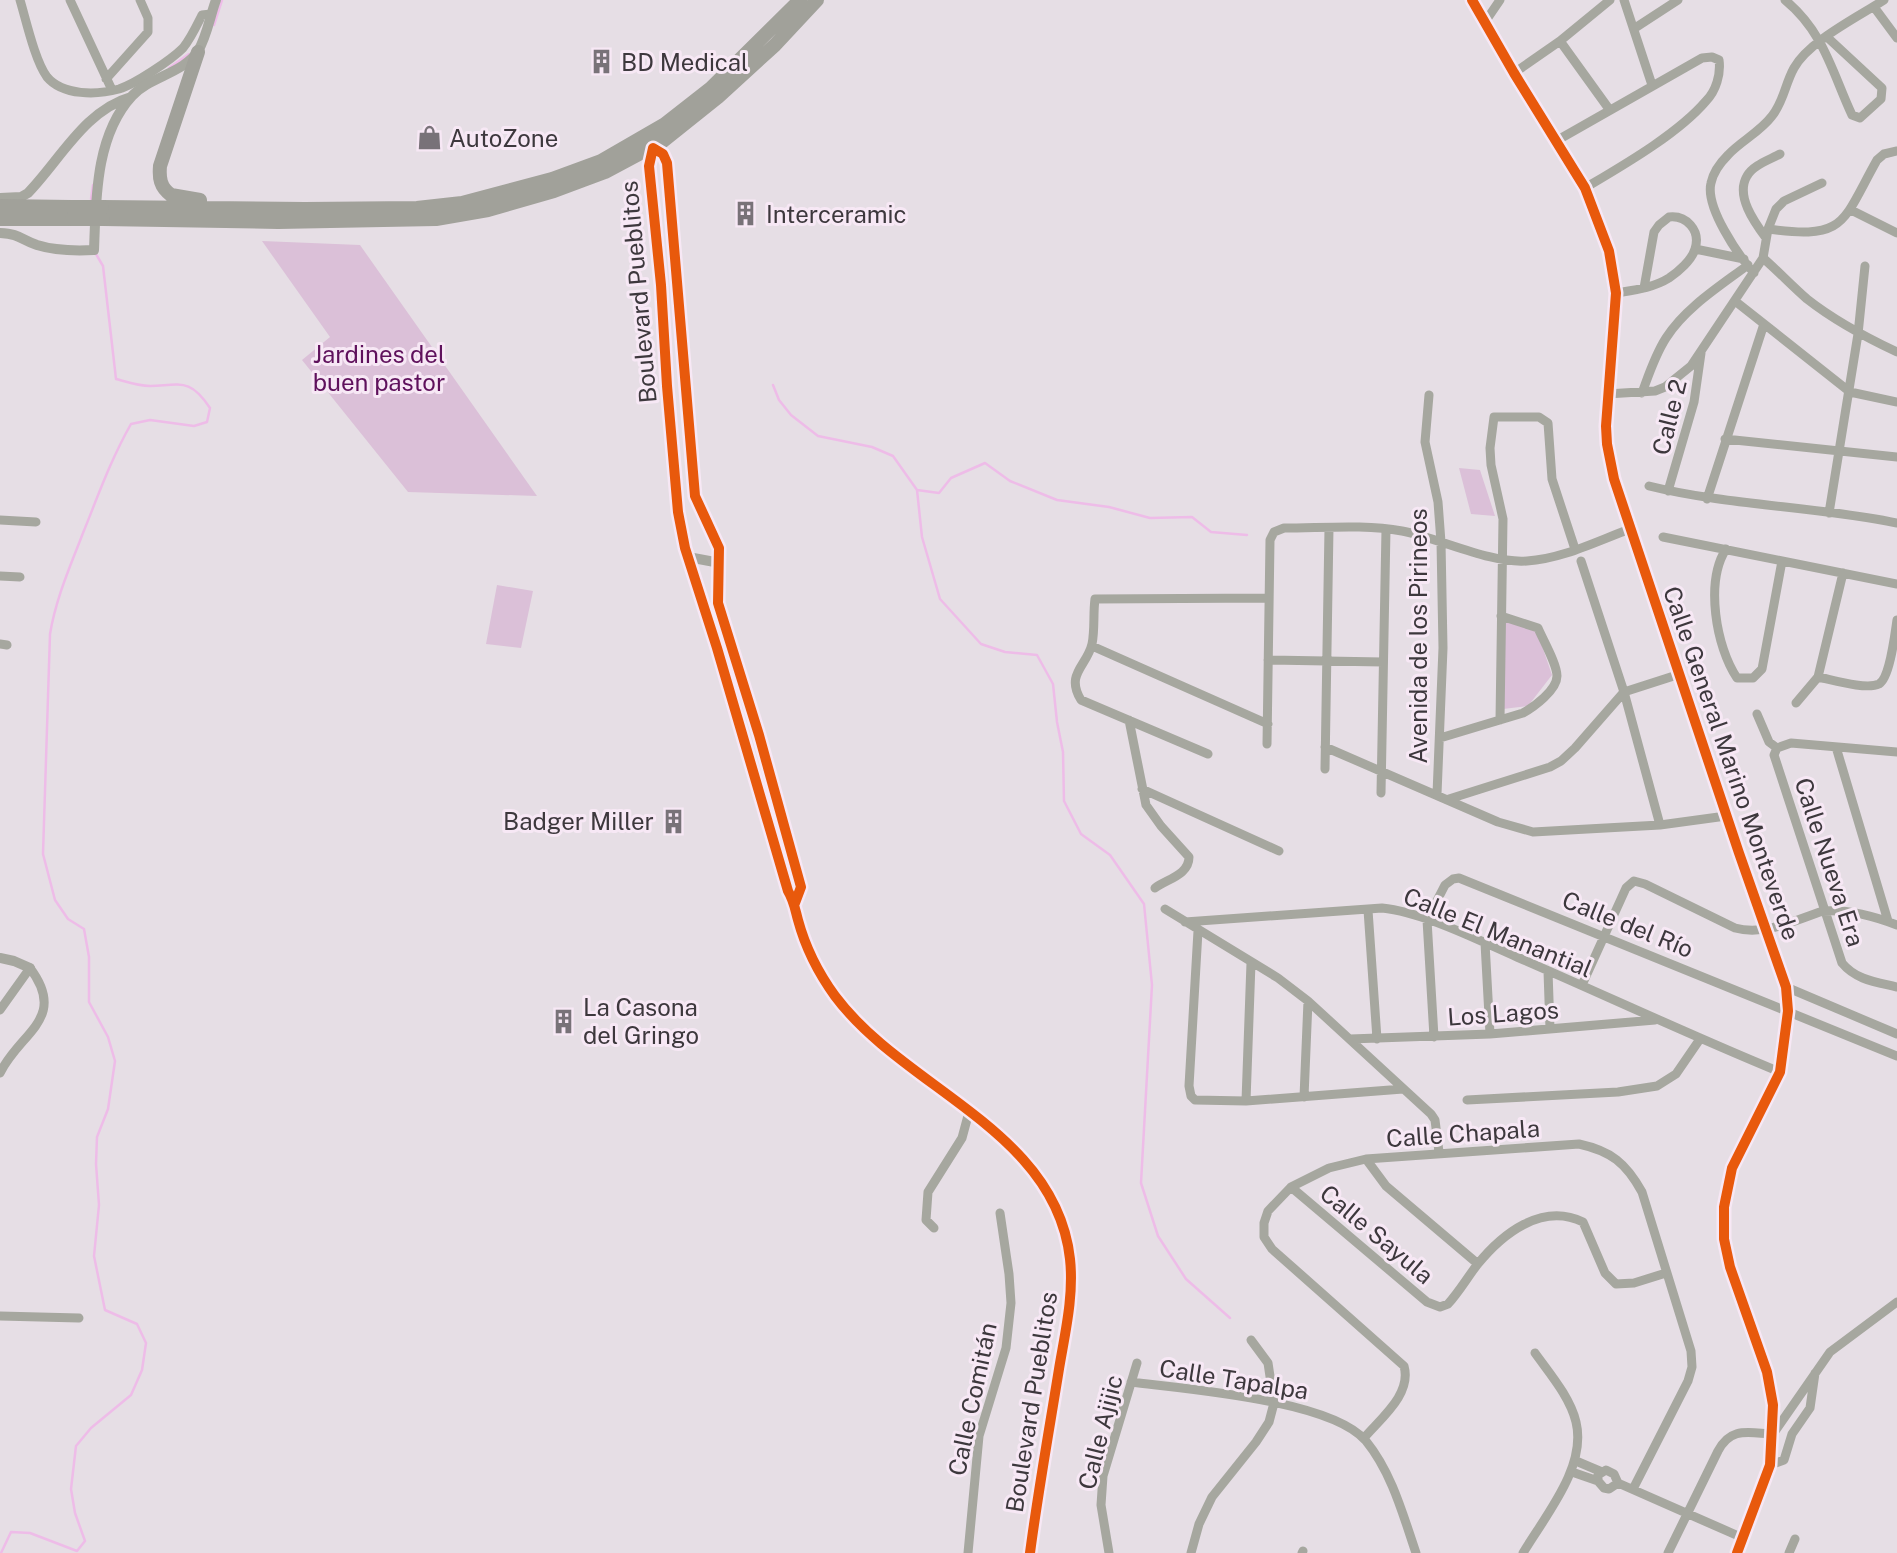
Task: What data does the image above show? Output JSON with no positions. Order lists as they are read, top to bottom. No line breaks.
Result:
{"streets":{"street":["Boulevard Pueblitos","Calle 2","Avenida de los Pirineos","Calle General Marino Monteverde","Calle Nueva Era","Calle del Río","Calle El Manantial","Los Lagos","Calle Chapala","Calle Sayula","Calle Tapalpa","Calle Comitán","Calle Ajijic"]},"crossings":[["Calle General Marino Monteverde","Calle del Río"],["Calle General Marino Monteverde","Calle El Manantial"],["Calle del Río","Calle El Manantial"],["Calle El Manantial","Los Lagos"],["Calle Chapala","Calle Sayula"],["Calle Chapala","Calle Tapalpa"],["Calle Tapalpa","Calle Ajijic"]],"parks":["Jardines del buen pastor"],"places":{"building":["BD Medical","Interceramic","Badger Miller","La Casona del Gringo"],"shop":["AutoZone"]}}
